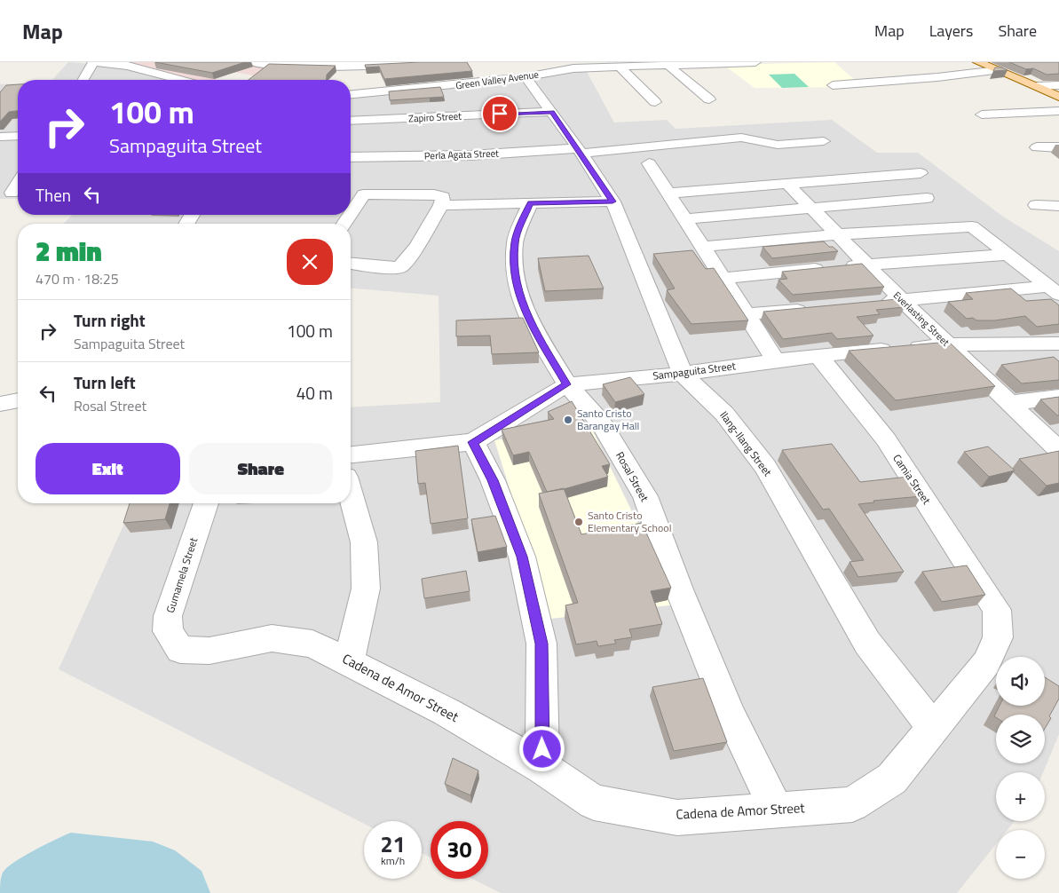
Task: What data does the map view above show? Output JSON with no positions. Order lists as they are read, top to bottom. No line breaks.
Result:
{"streets":{"street":["Green Valley Avenue","Zapiro Street","Perla Agata Street","Everlasting Street","Sampaguita Street","Ilang-Ilang Street","Rosal Street","Camia Street","Gumamela Street","Cadena de Amor Street"]},"crossings":[["Green Valley Avenue","Ilang-Ilang Street"],["Zapiro Street","Ilang-Ilang Street"],["Perla Agata Street","Ilang-Ilang Street"],["Everlasting Street","Sampaguita Street"],["Sampaguita Street","Ilang-Ilang Street"],["Sampaguita Street","Rosal Street"],["Sampaguita Street","Camia Street"],["Ilang-Ilang Street","Cadena de Amor Street"],["Rosal Street","Cadena de Amor Street"],["Camia Street","Cadena de Amor Street"],["Gumamela Street","Cadena de Amor Street"]],"places":["Santo Cristo Barangay Hall","Santo Cristo Elementary School"],"page":{"header":"Map","nav":["Map","Layers","Share"],"turn":["100 m","Sampaguita Street"],"then":"Then","heading":["2 min","470 m · 18:25"],"list":[{"name":"Turn right","note":"Sampaguita Street","value":"100 m"},{"name":"Turn left","note":"Rosal Street","value":"40 m"}],"buttons":["Exit","Share"],"map_buttons":["+","−"],"speed":"21 km/h","limit":"30"}}
